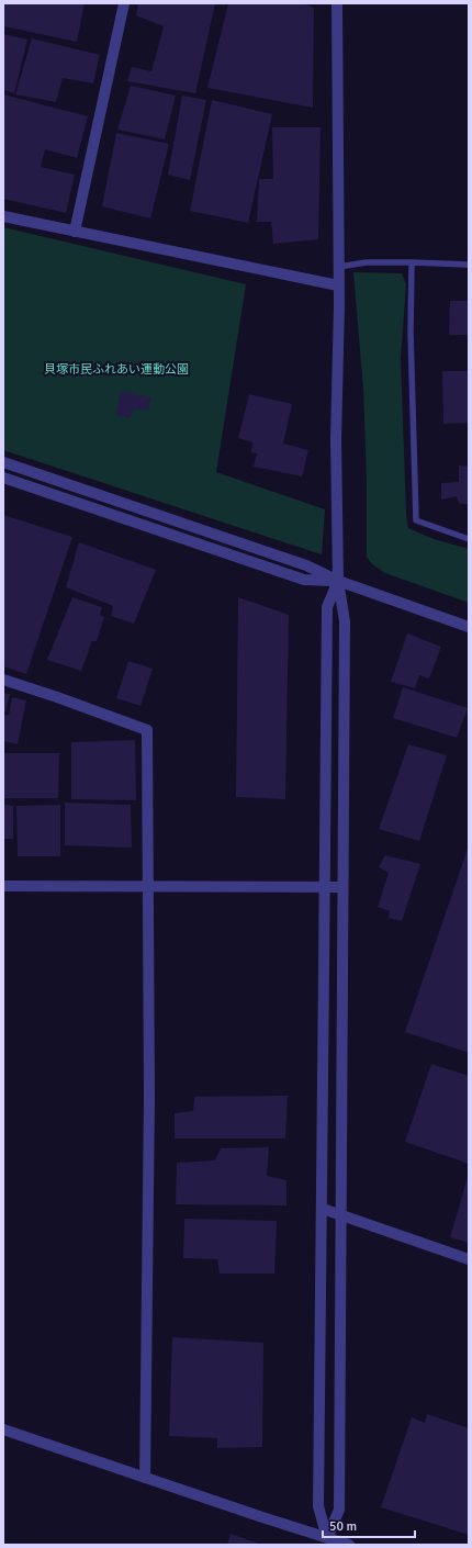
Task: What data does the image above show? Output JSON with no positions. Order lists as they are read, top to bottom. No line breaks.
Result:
{"parks":["貝塚市民ふれあい運動公園"],"scale_bar":"50 m"}
